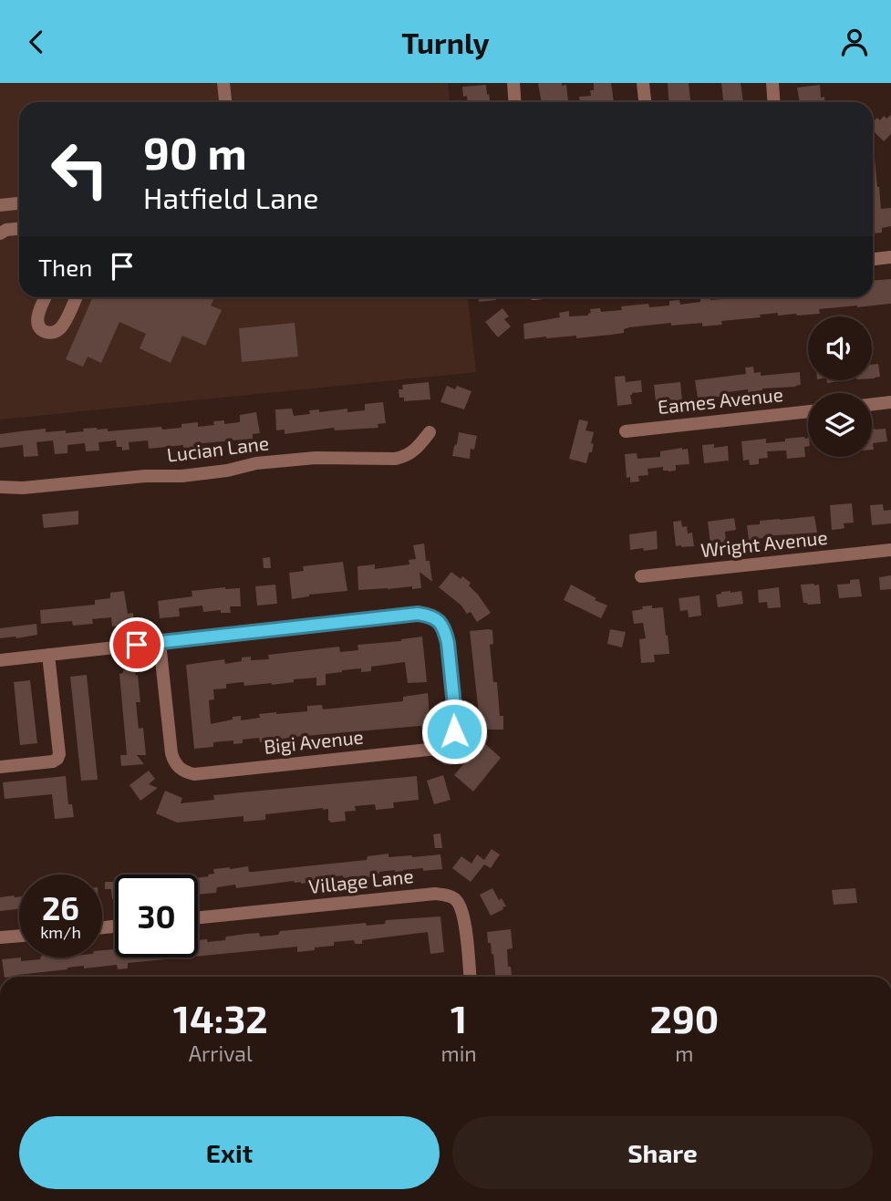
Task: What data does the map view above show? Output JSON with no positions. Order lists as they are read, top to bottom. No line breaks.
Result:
{"streets":{"street":["Eames Avenue","Lucian Lane","Wright Avenue","Bigi Avenue","Village Lane"]},"page":{"header":"Turnly","turn":["90 m","Hatfield Lane"],"then":"Then","speed":"26 km/h","limit":"30","eta":["14:32","Arrival","1","min","290","m"],"buttons":["Exit","Share"]}}
